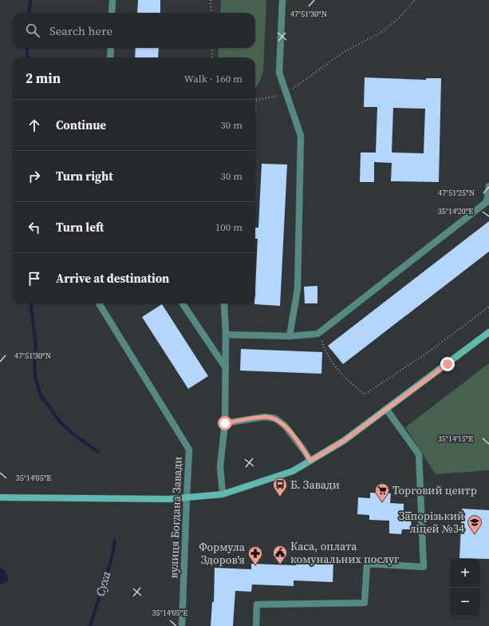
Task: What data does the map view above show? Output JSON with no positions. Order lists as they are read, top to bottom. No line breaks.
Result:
{"streets":{"street":["вулиця Богдана Завади"]},"water":["Суха"],"places":{"bus stop":["Б. Завади"],"supermarket":["Торговий центр"],"school or university":["Запорізький ліцей №34"],"public building":["Каса, оплата комунальних послуг"],"pharmacy":["Формула Здоров'я"]},"page":{"search":"Search here","heading":["2 min","Walk · 160 m"],"list":[["Continue","30 m"],["Turn right","30 m"],["Turn left","100 m"],"Arrive at destination"],"map_buttons":["+","−"]},"coordinates":["47°51'30\"N","47°51'25\"N","35°14'20\"E","35°14'15\"E","35°14'05\"E"]}
